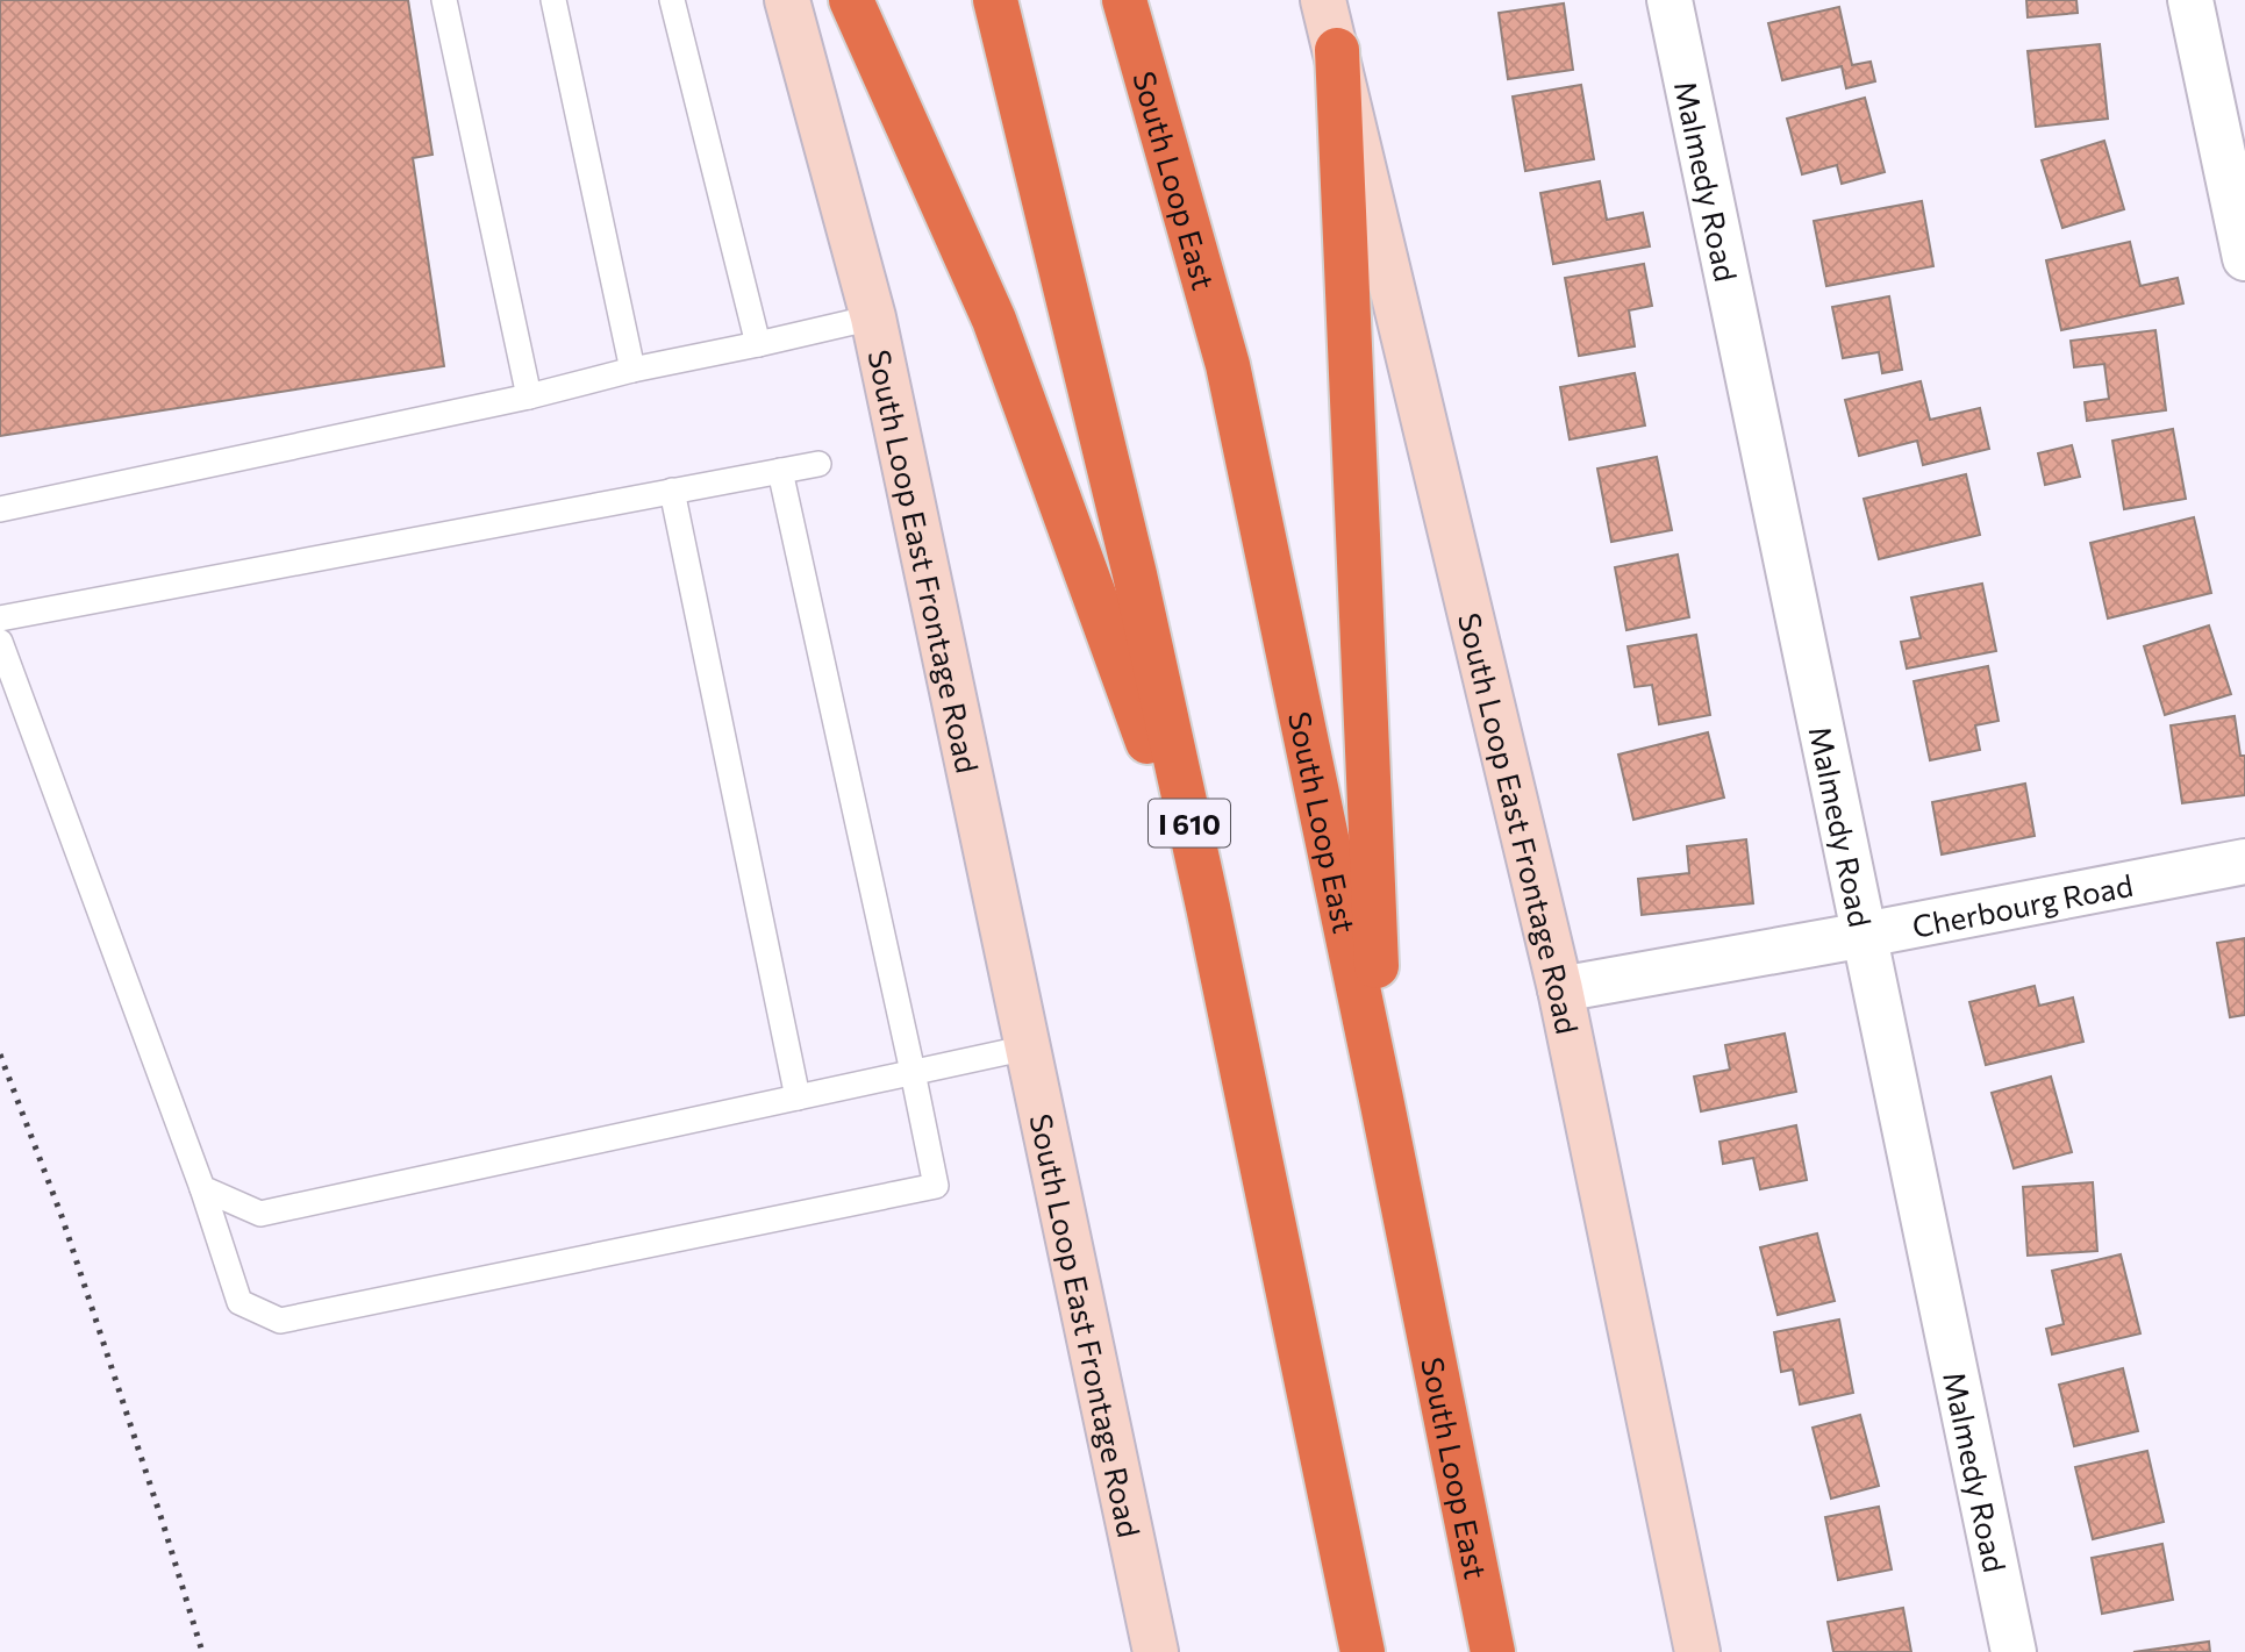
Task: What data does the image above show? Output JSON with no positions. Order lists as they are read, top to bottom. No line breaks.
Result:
{"streets":{"highway":["South Loop East","I 610"],"main road":["South Loop East Frontage Road"],"street":["Malmedy Road","Cherbourg Road"]},"crossings":[["Malmedy Road","Cherbourg Road"],["South Loop East Frontage Road","Cherbourg Road"]]}
